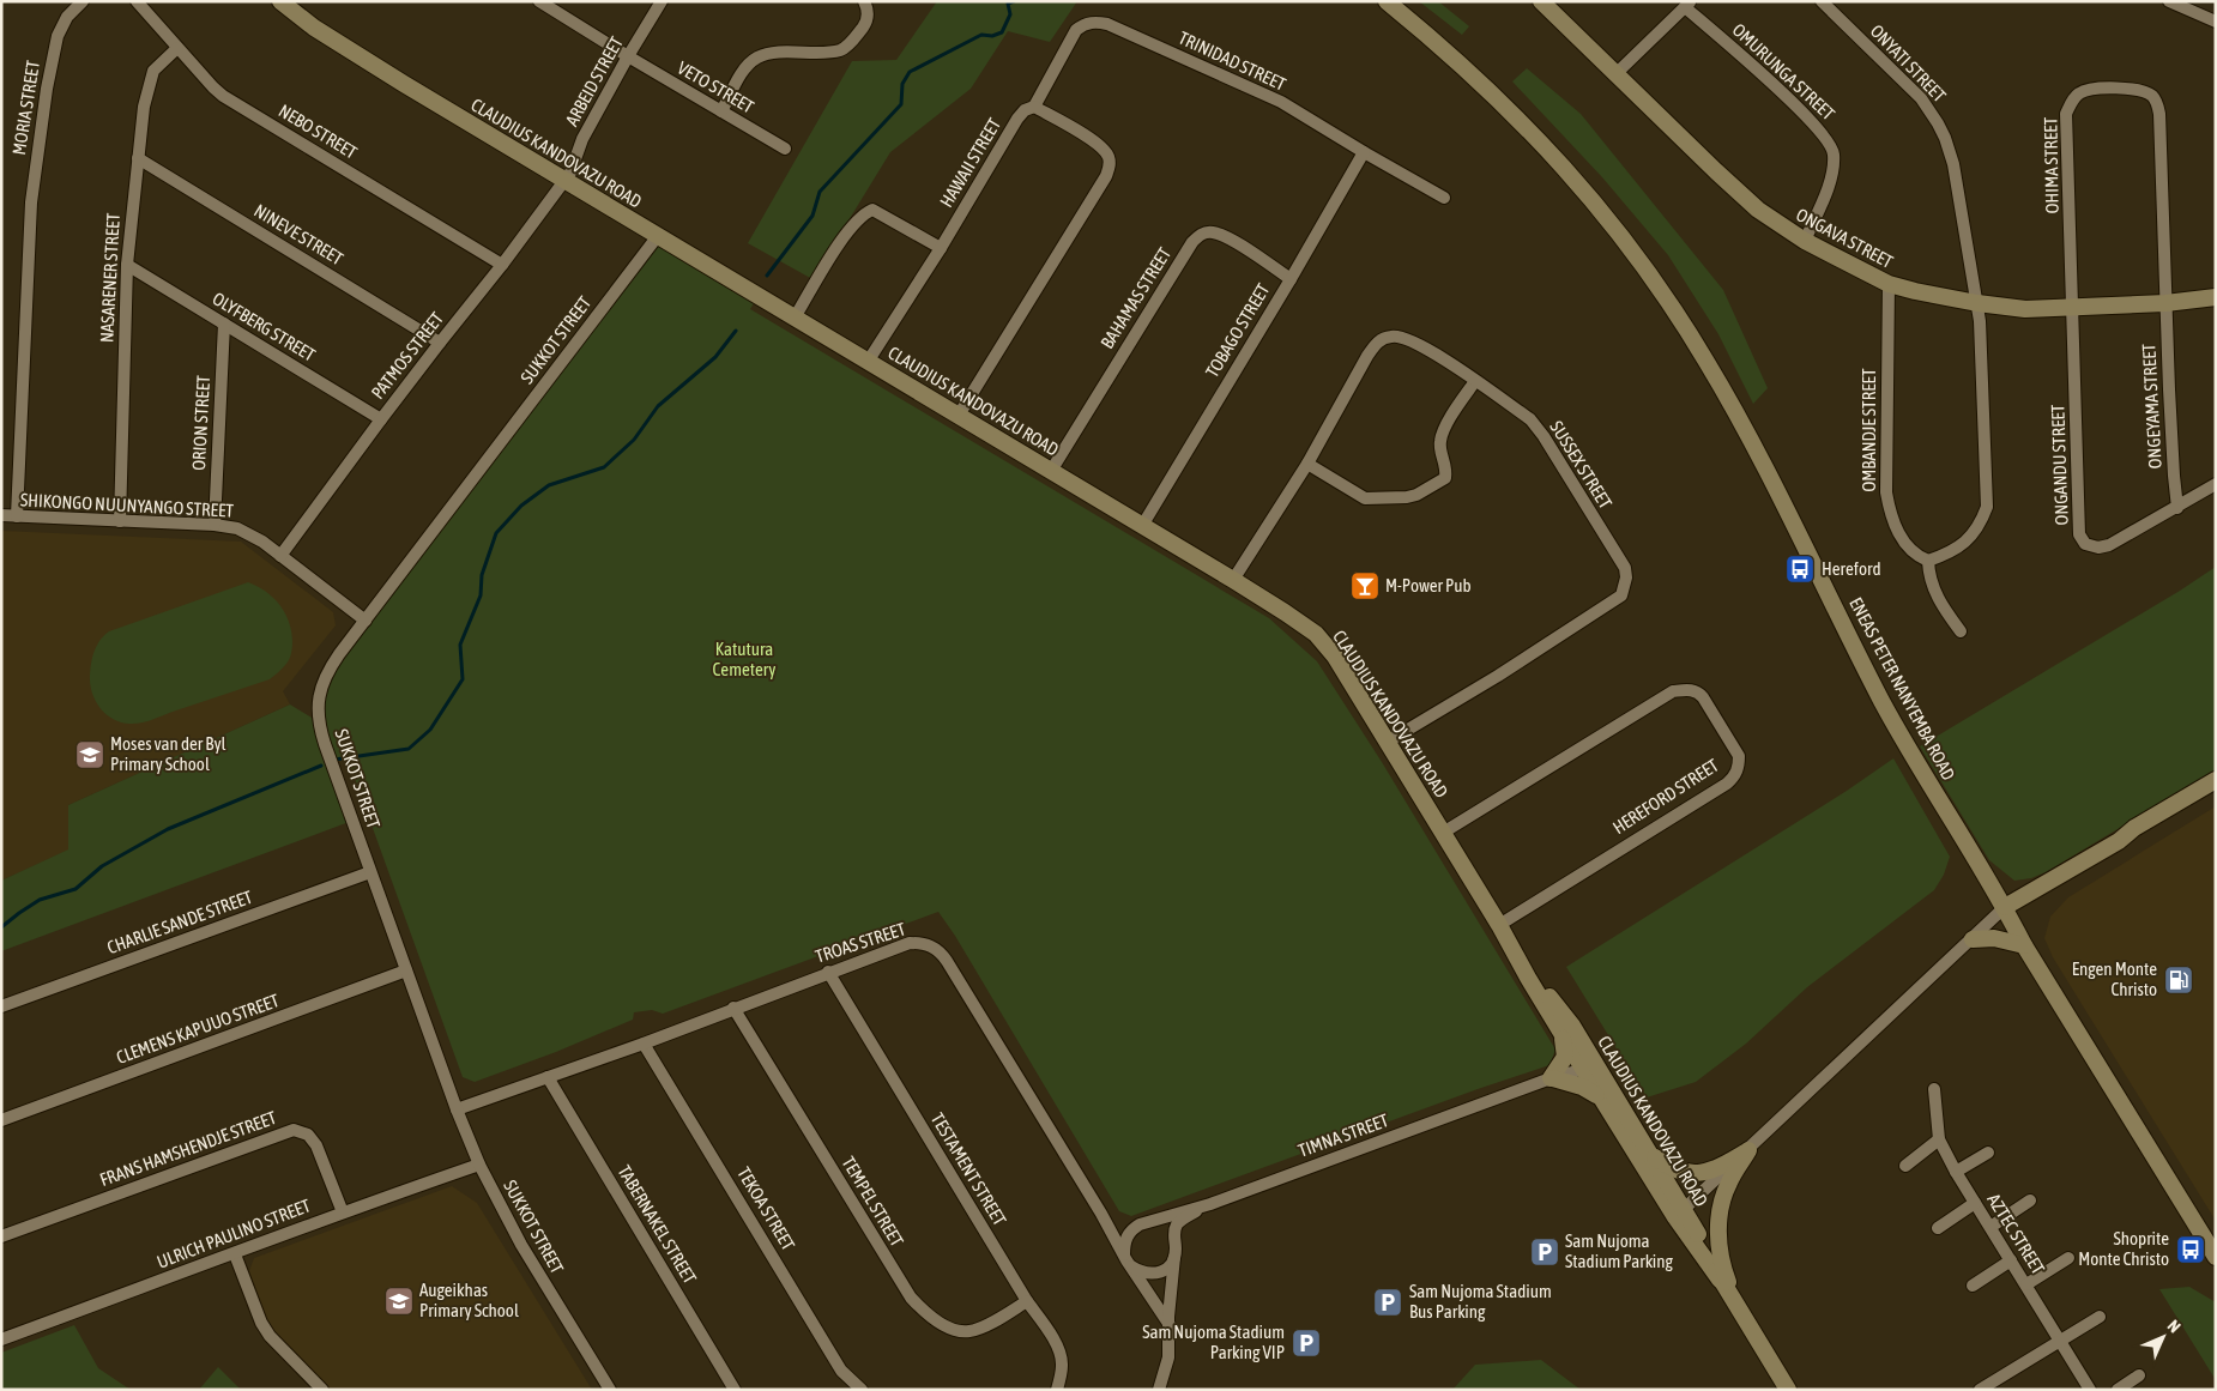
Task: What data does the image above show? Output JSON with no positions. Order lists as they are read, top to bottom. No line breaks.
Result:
{"streets":{"street":["TRINIDAD STREET","ONYATI STREET","OMURUNGA STREET","ARBEID STREET","VETO STREET","MORIA STREET","NEBO STREET","CLAUDIUS KANDOVAZU ROAD","HAWAII STREET","OHIMA STREET","NINEVE STREET","ONGAVA STREET","NASARENER STREET","BAHAMAS STREET","OLYFBERG STREET","TOBAGO STREET","SUKKOT STREET","PATMOS STREET","ONGEYAMA STREET","ORION STREET","OMBANDJE STREET","SUSSEX STREET","ONGANDU STREET","SHIKONGO NUUNYANGO STREET","ENEAS PETER NANYEMBA ROAD","HEREFORD STREET","CHARLIE SANDE STREET","TROAS STREET","CLEMENS KAPUUO STREET","TIMNA STREET","FRANS HAMSHENDJE STREET","TESTAMENT STREET","TEMPEL STREET","TEKOA STREET","TABERNAKEL STREET","ULRICH PAULINO STREET","AZTEC STREET"]},"crossings":[["TRINIDAD STREET","HAWAII STREET"],["TRINIDAD STREET","TOBAGO STREET"],["ONYATI STREET","ONGAVA STREET"],["OMURUNGA STREET","ONGAVA STREET"],["ARBEID STREET","VETO STREET"],["ARBEID STREET","CLAUDIUS KANDOVAZU ROAD"],["ARBEID STREET","PATMOS STREET"],["MORIA STREET","SHIKONGO NUUNYANGO STREET"],["NEBO STREET","NASARENER STREET"],["NEBO STREET","PATMOS STREET"],["CLAUDIUS KANDOVAZU ROAD","HAWAII STREET"],["CLAUDIUS KANDOVAZU ROAD","BAHAMAS STREET"],["CLAUDIUS KANDOVAZU ROAD","TOBAGO STREET"],["CLAUDIUS KANDOVAZU ROAD","SUKKOT STREET"],["CLAUDIUS KANDOVAZU ROAD","PATMOS STREET"],["CLAUDIUS KANDOVAZU ROAD","SUSSEX STREET"],["CLAUDIUS KANDOVAZU ROAD","HEREFORD STREET"],["CLAUDIUS KANDOVAZU ROAD","TIMNA STREET"],["OHIMA STREET","ONGAVA STREET"],["OHIMA STREET","ONGEYAMA STREET"],["OHIMA STREET","ONGANDU STREET"],["NINEVE STREET","NASARENER STREET"],["NINEVE STREET","PATMOS STREET"],["ONGAVA STREET","ONGEYAMA STREET"],["ONGAVA STREET","OMBANDJE STREET"],["ONGAVA STREET","ONGANDU STREET"],["NASARENER STREET","OLYFBERG STREET"],["NASARENER STREET","SHIKONGO NUUNYANGO STREET"],["BAHAMAS STREET","TOBAGO STREET"],["OLYFBERG STREET","PATMOS STREET"],["OLYFBERG STREET","ORION STREET"],["SUKKOT STREET","SHIKONGO NUUNYANGO STREET"],["SUKKOT STREET","CHARLIE SANDE STREET"],["SUKKOT STREET","TROAS STREET"],["SUKKOT STREET","CLEMENS KAPUUO STREET"],["SUKKOT STREET","ULRICH PAULINO STREET"],["PATMOS STREET","SHIKONGO NUUNYANGO STREET"],["ONGEYAMA STREET","ONGANDU STREET"],["ORION STREET","SHIKONGO NUUNYANGO STREET"],["TROAS STREET","TIMNA STREET"],["TROAS STREET","TESTAMENT STREET"],["TROAS STREET","TEMPEL STREET"],["TROAS STREET","TEKOA STREET"],["TROAS STREET","TABERNAKEL STREET"],["FRANS HAMSHENDJE STREET","ULRICH PAULINO STREET"],["TESTAMENT STREET","TEMPEL STREET"]],"parks":["Katutura Cemetery"],"places":{"bus stop":["Hereford","Shoprite Monte Christo"],"bar":["M-Power Pub"],"school or university":["Moses van der Byl Primary School","Augeikhas Primary School"],"fuel station":["Engen Monte Christo"],"parking":["Sam Nujoma Stadium Parking","Sam Nujoma Stadium Bus Parking","Sam Nujoma Stadium Parking VIP"]},"north":"top right"}
